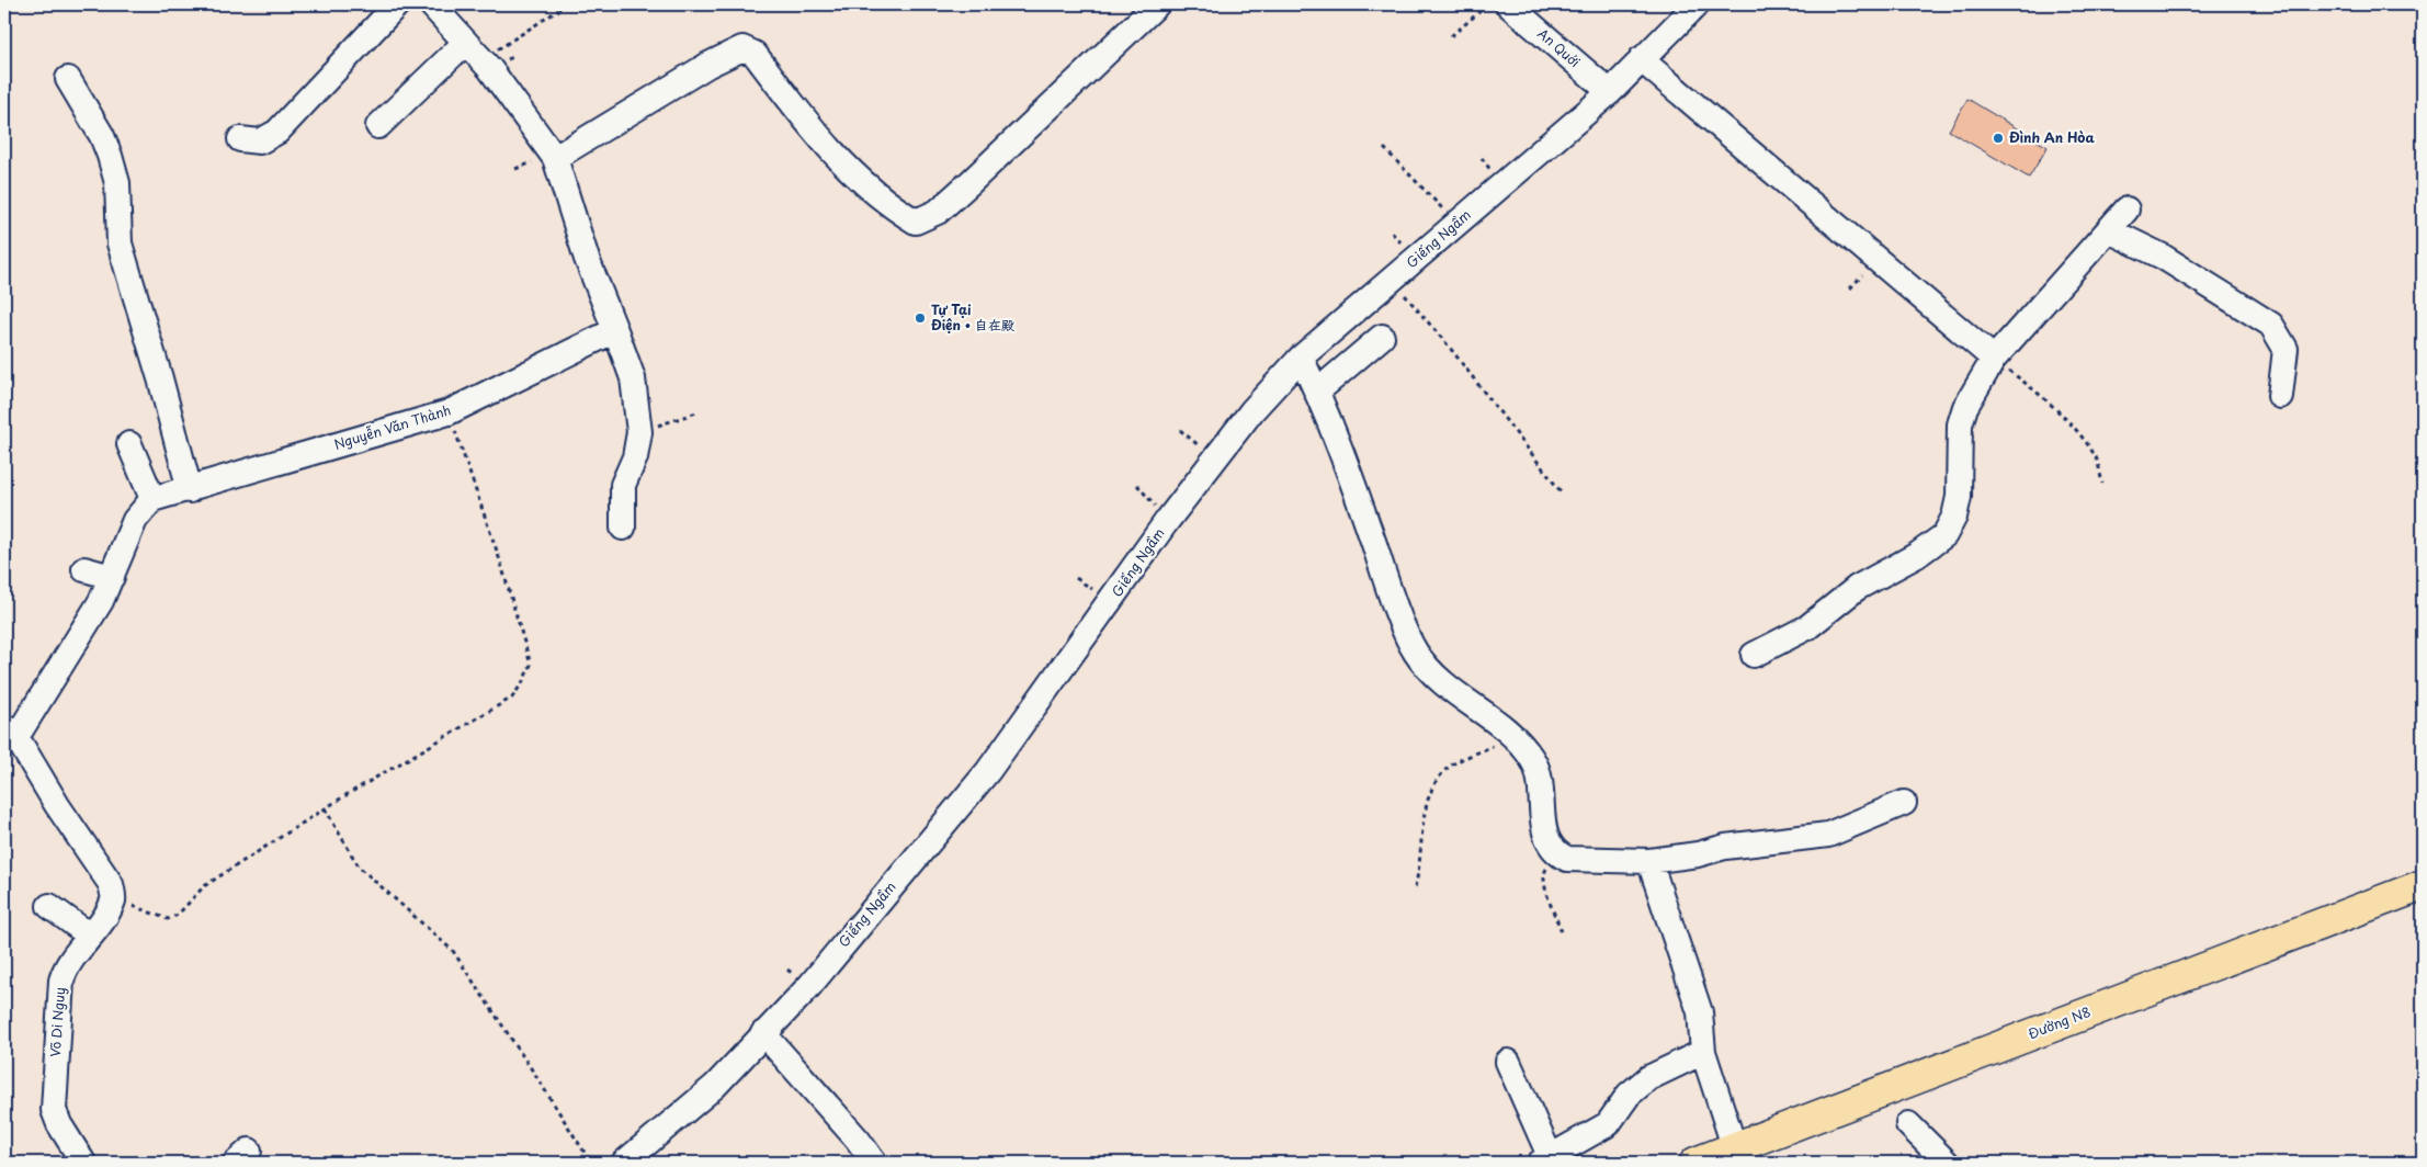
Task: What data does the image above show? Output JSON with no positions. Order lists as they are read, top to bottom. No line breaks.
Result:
{"streets":{"main road":["Đường N8"],"street":["An Quới","Giếng Ngầm","Nguyễn Văn Thành","Võ Di Nguy"]},"crossings":[["An Quới","Giếng Ngầm"]],"places":["Đình An Hòa","Tự Tại Điện • 自在殿"]}
